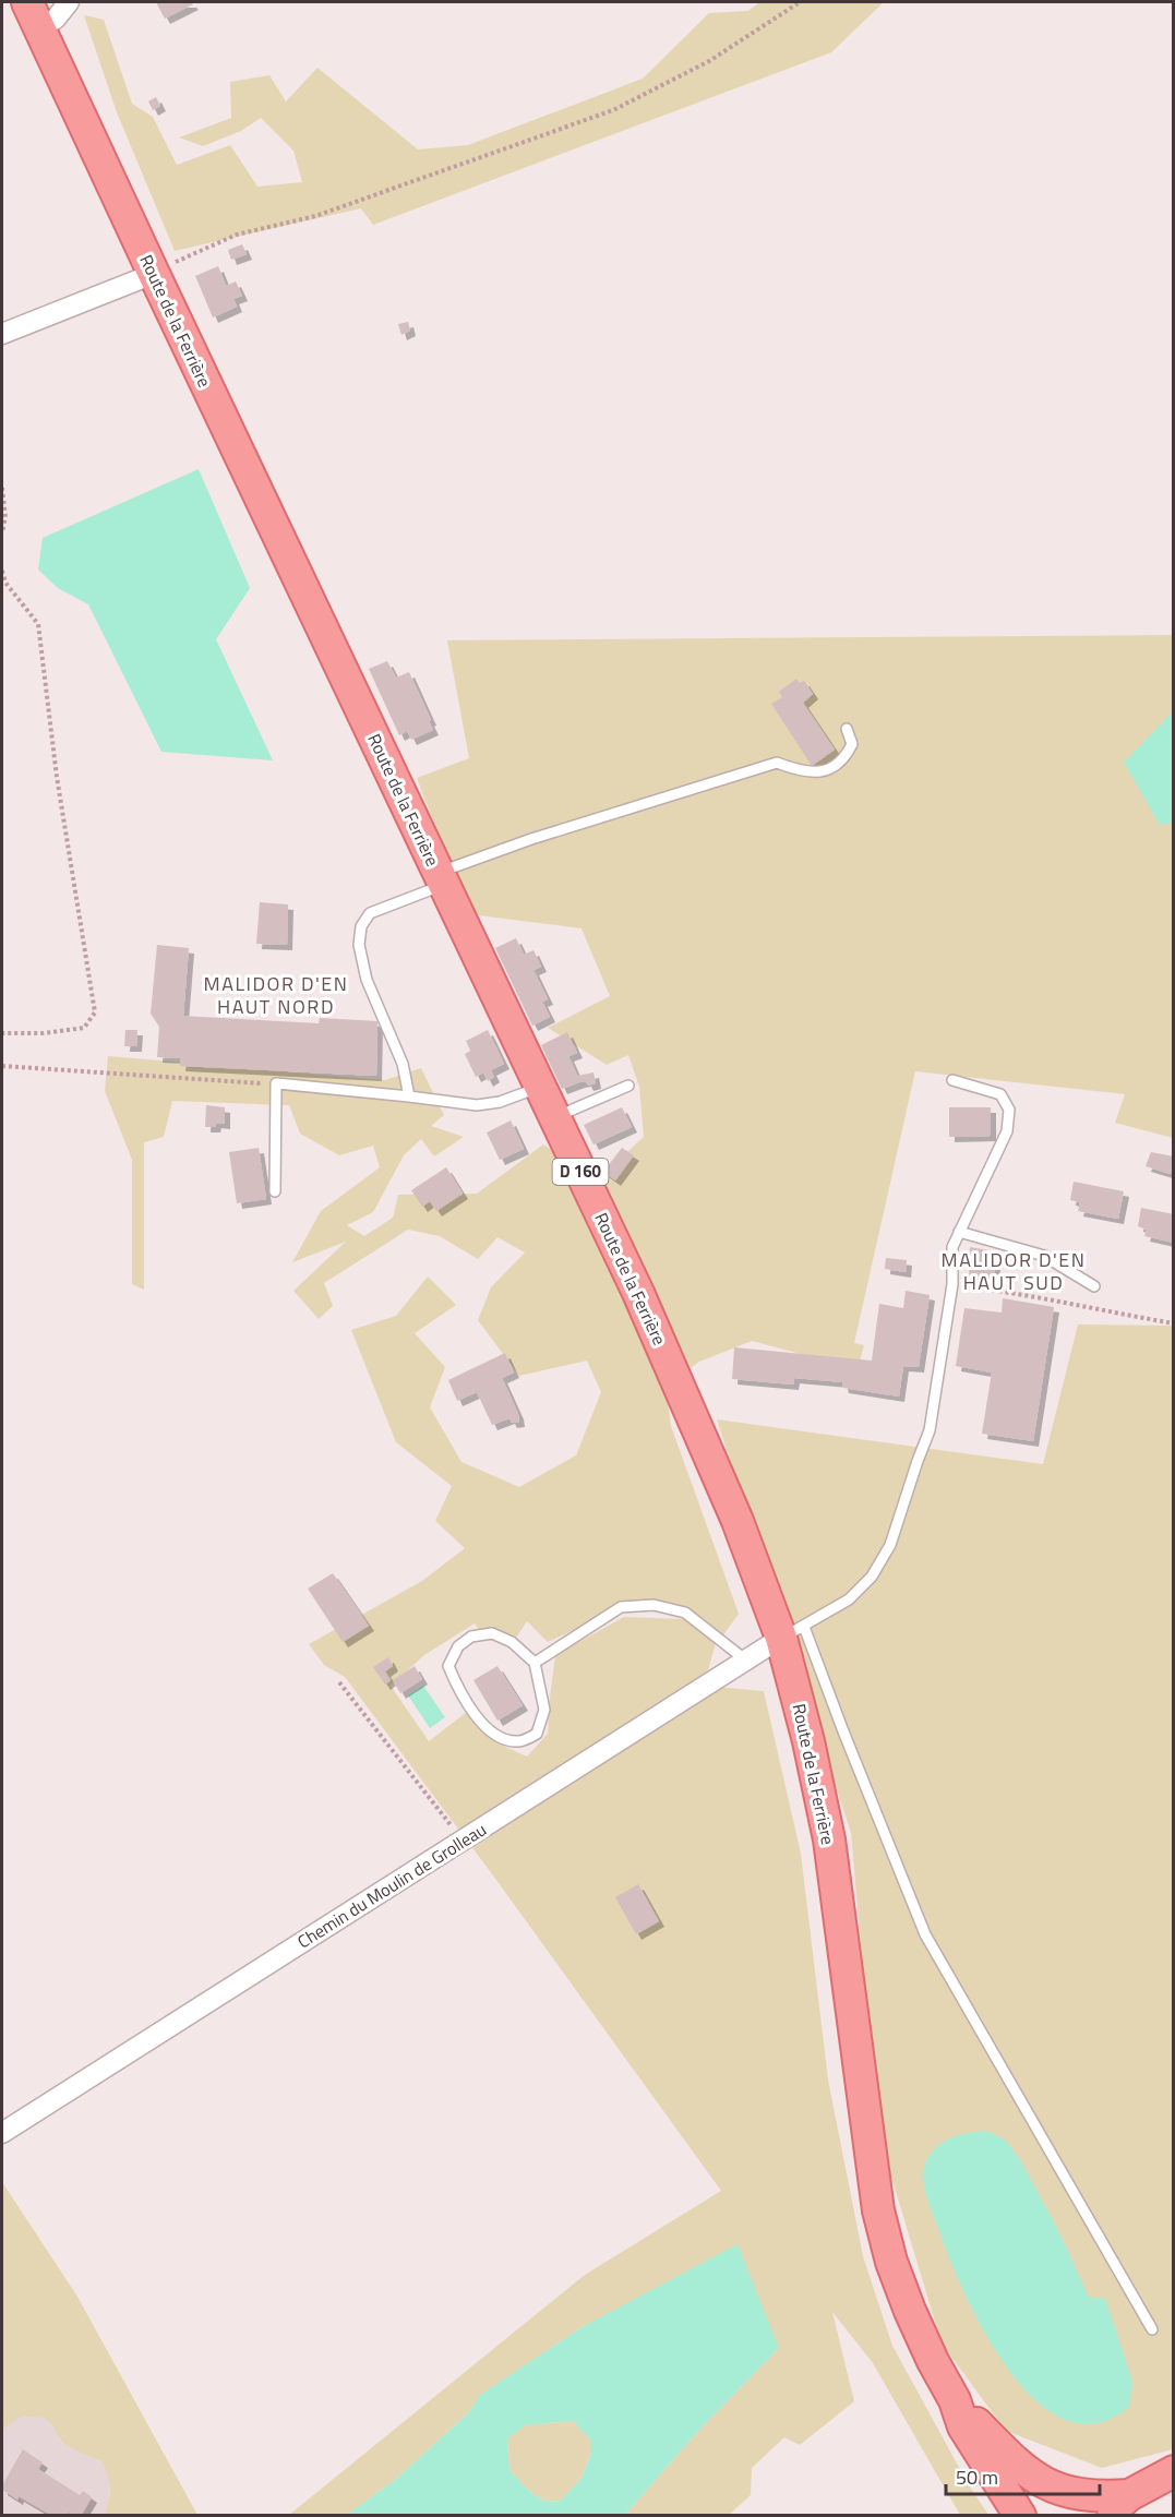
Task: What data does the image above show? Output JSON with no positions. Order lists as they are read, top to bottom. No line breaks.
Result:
{"streets":{"main road":["Route de la Ferrière","D 160"],"street":["Chemin du Moulin de Grolleau"]},"crossings":[["Route de la Ferrière","Chemin du Moulin de Grolleau"]],"districts":["MALIDOR D'EN HAUT NORD","MALIDOR D'EN HAUT SUD"],"scale_bar":"50 m"}
